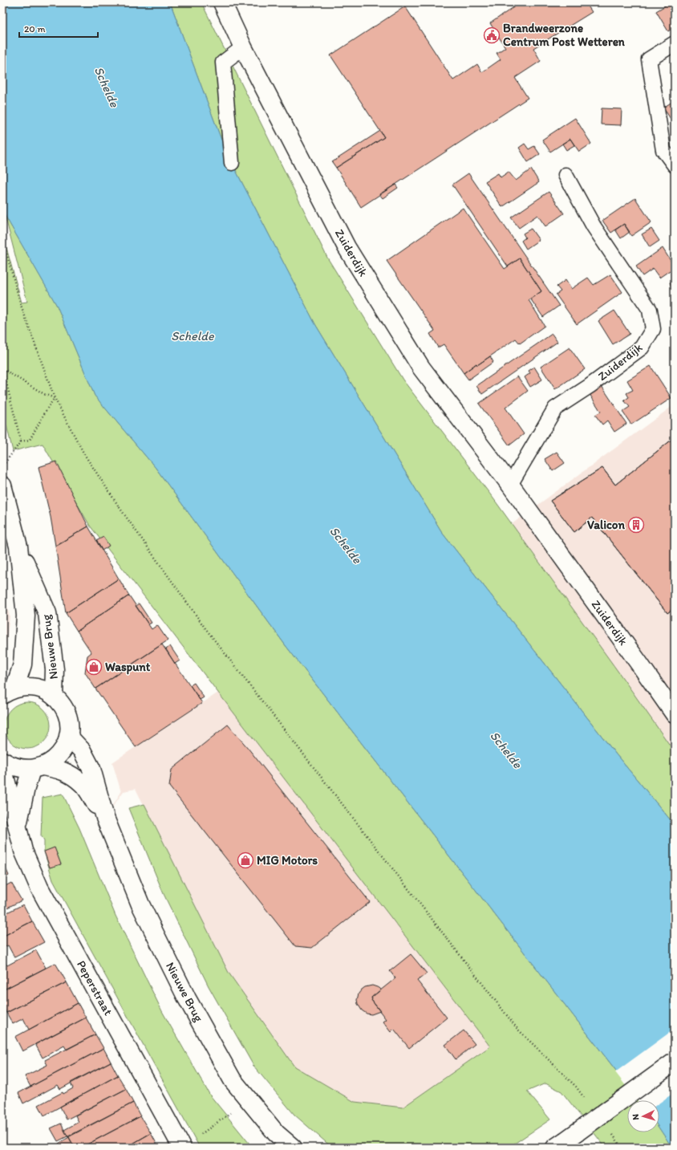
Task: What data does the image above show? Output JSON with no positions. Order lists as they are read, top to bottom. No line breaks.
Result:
{"streets":{"street":["Zuiderdijk","Nieuwe Brug","Peperstraat"]},"crossings":[["Nieuwe Brug","Peperstraat"]],"water":["Schelde"],"places":{"public building":["Brandweerzone Centrum Post Wetteren"],"building":["Valicon"],"shop":["Waspunt","MIG Motors"]},"scale_bar":"20 m","north":"left"}
